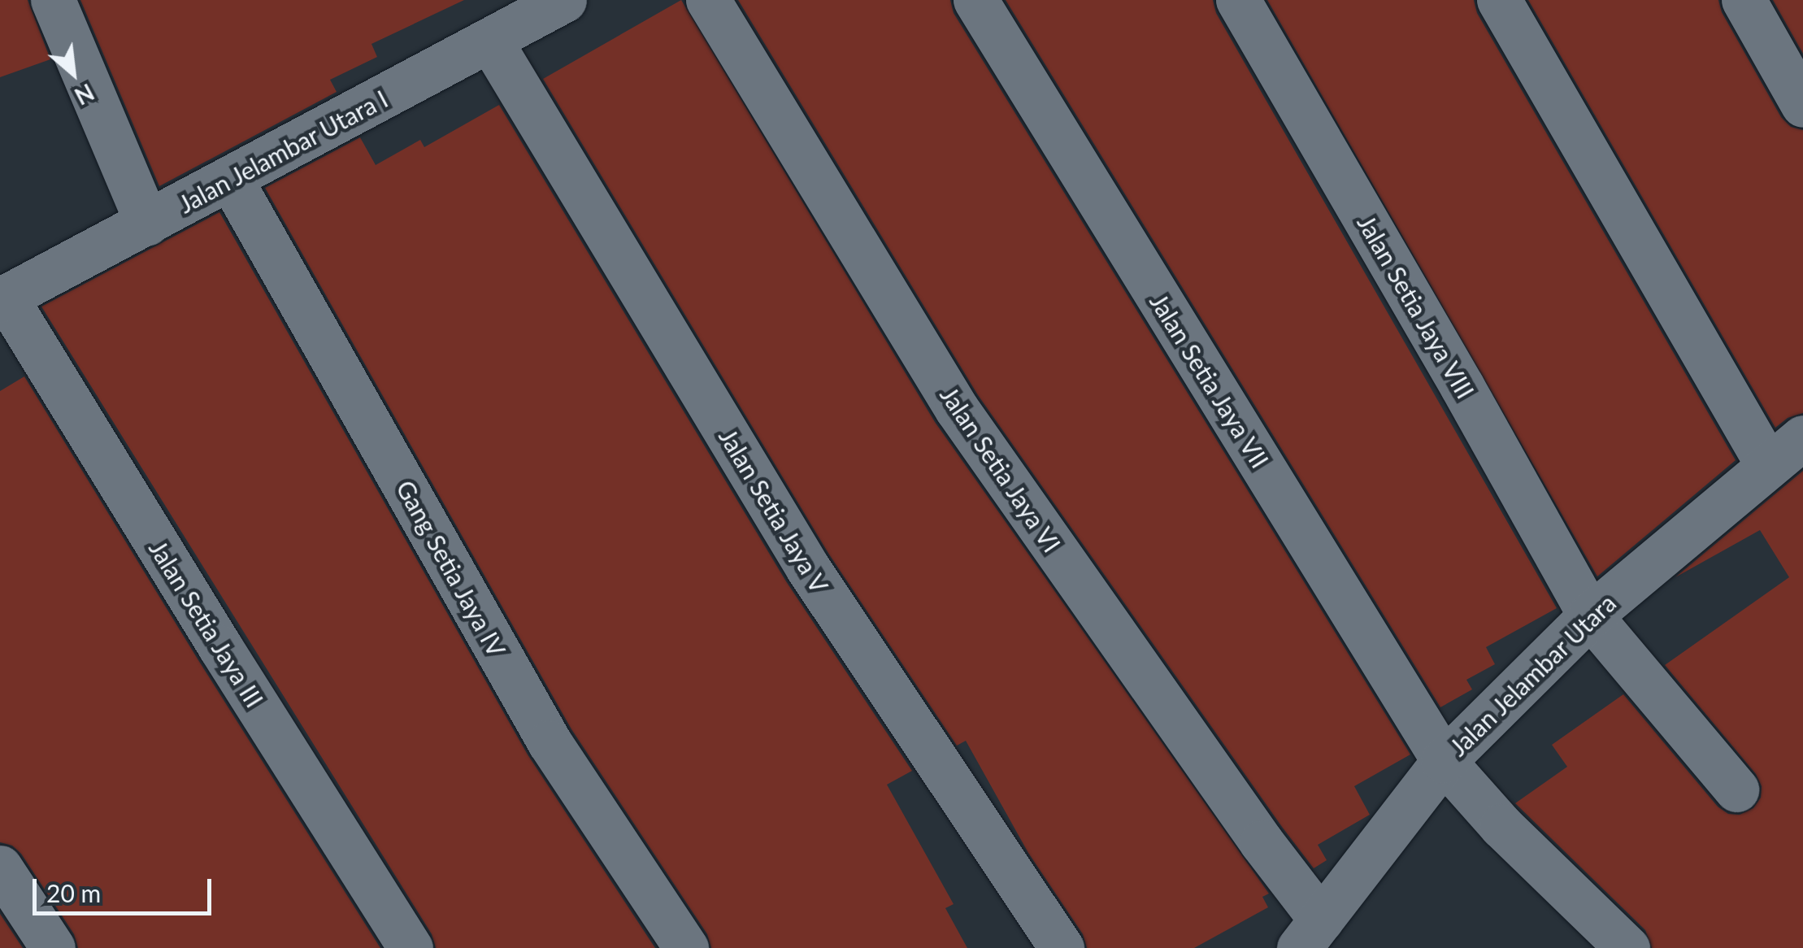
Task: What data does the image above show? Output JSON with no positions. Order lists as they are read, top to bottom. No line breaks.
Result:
{"streets":{"street":["Jalan Jelambar Utara I","Jalan Setia Jaya VIII","Jalan Setia Jaya VII","Jalan Setia Jaya VI","Jalan Setia Jaya V","Gang Setia Jaya IV","Jalan Setia Jaya III","Jalan Jelambar Utara"]},"crossings":[["Jalan Jelambar Utara I","Jalan Setia Jaya V"],["Jalan Jelambar Utara I","Gang Setia Jaya IV"],["Jalan Jelambar Utara I","Jalan Setia Jaya III"],["Jalan Setia Jaya VIII","Jalan Jelambar Utara"],["Jalan Setia Jaya VII","Jalan Jelambar Utara"],["Jalan Setia Jaya VI","Jalan Jelambar Utara"]],"scale_bar":"20 m","north":"bottom right"}
